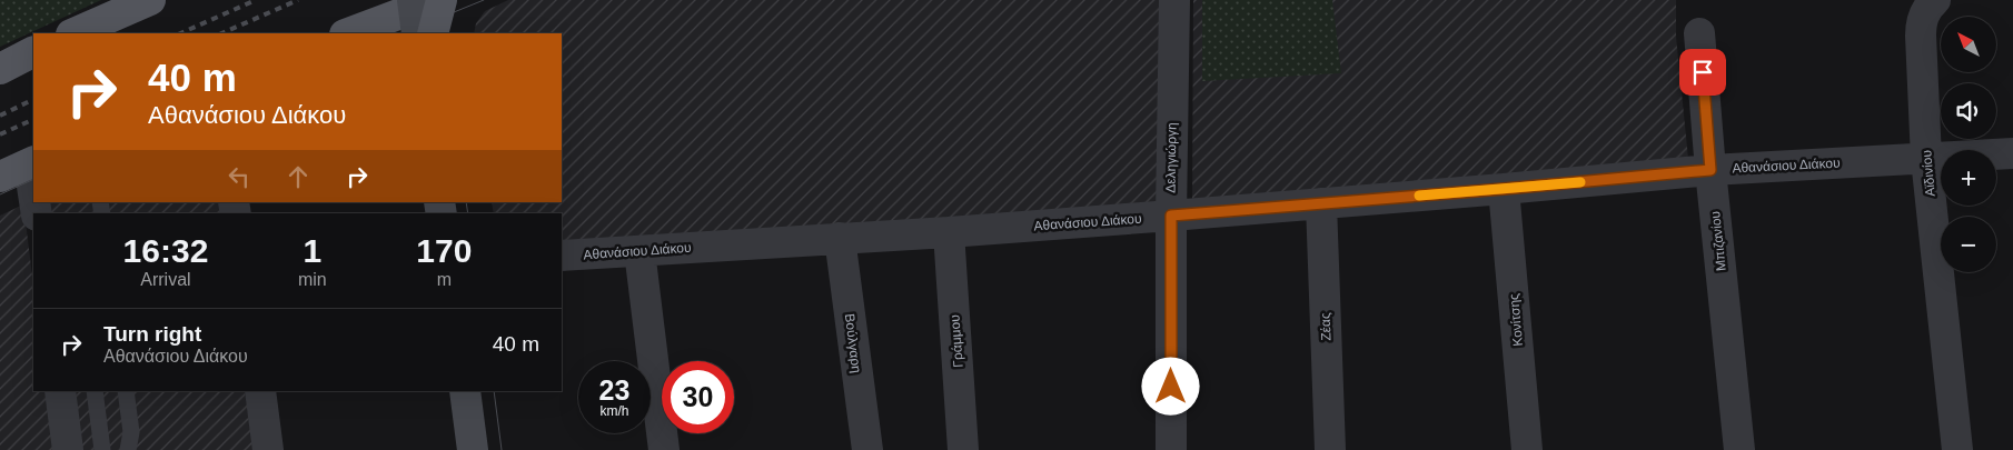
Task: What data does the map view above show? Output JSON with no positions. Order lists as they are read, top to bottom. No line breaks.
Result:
{"streets":{"street":["Δεληγιώργη","Αθανάσιου Διάκου","Αϊδινίου","Μπιζανίου","Κονίτσης","Ζέας","Γράμμου","Βούλγαρη"]},"crossings":[["Δεληγιώργη","Αθανάσιου Διάκου"],["Αθανάσιου Διάκου","Αϊδινίου"],["Αθανάσιου Διάκου","Μπιζανίου"],["Αθανάσιου Διάκου","Κονίτσης"],["Αθανάσιου Διάκου","Ζέας"],["Αθανάσιου Διάκου","Γράμμου"],["Αθανάσιου Διάκου","Βούλγαρη"]],"north":"top left","page":{"map_buttons":["+","−"],"turn":["40 m","Αθανάσιου Διάκου"],"eta":["16:32","Arrival","1","min","170","m"],"list":[{"name":"Turn right","note":"Αθανάσιου Διάκου","value":"40 m"}],"speed":"23 km/h","limit":"30"}}
